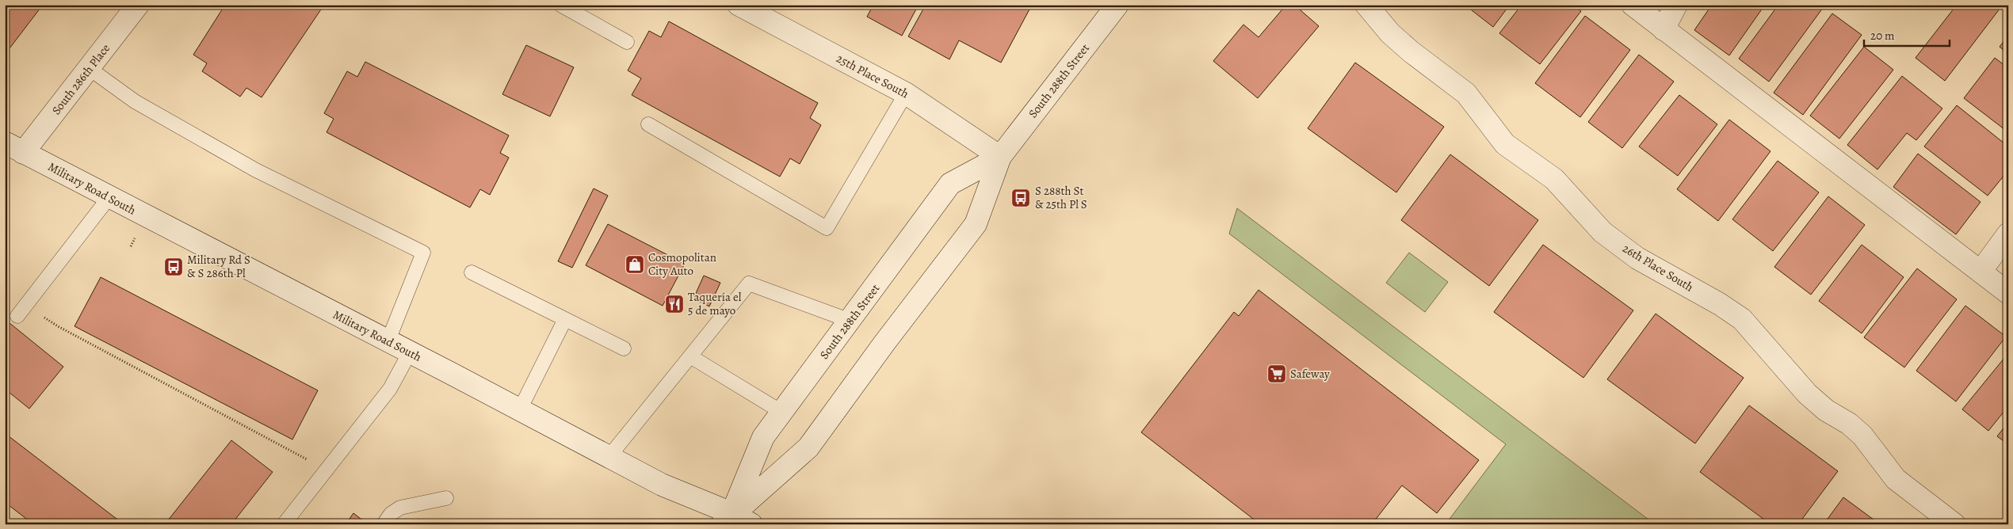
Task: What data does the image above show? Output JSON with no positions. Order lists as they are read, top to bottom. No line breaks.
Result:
{"streets":{"main road":["25th Place South","South 286th Place","South 288th Street","Military Road South","26th Place South"]},"crossings":[["25th Place South","South 288th Street"],["South 286th Place","Military Road South"],["South 288th Street","Military Road South"]],"places":{"bus stop":["S 288th St & 25th Pl S","Military Rd S & S 286th Pl"],"shop":["Cosmopolitan City Auto"],"restaurant":["Taquería el 5 de mayo"],"supermarket":["Safeway"]},"scale_bar":"20 m"}
